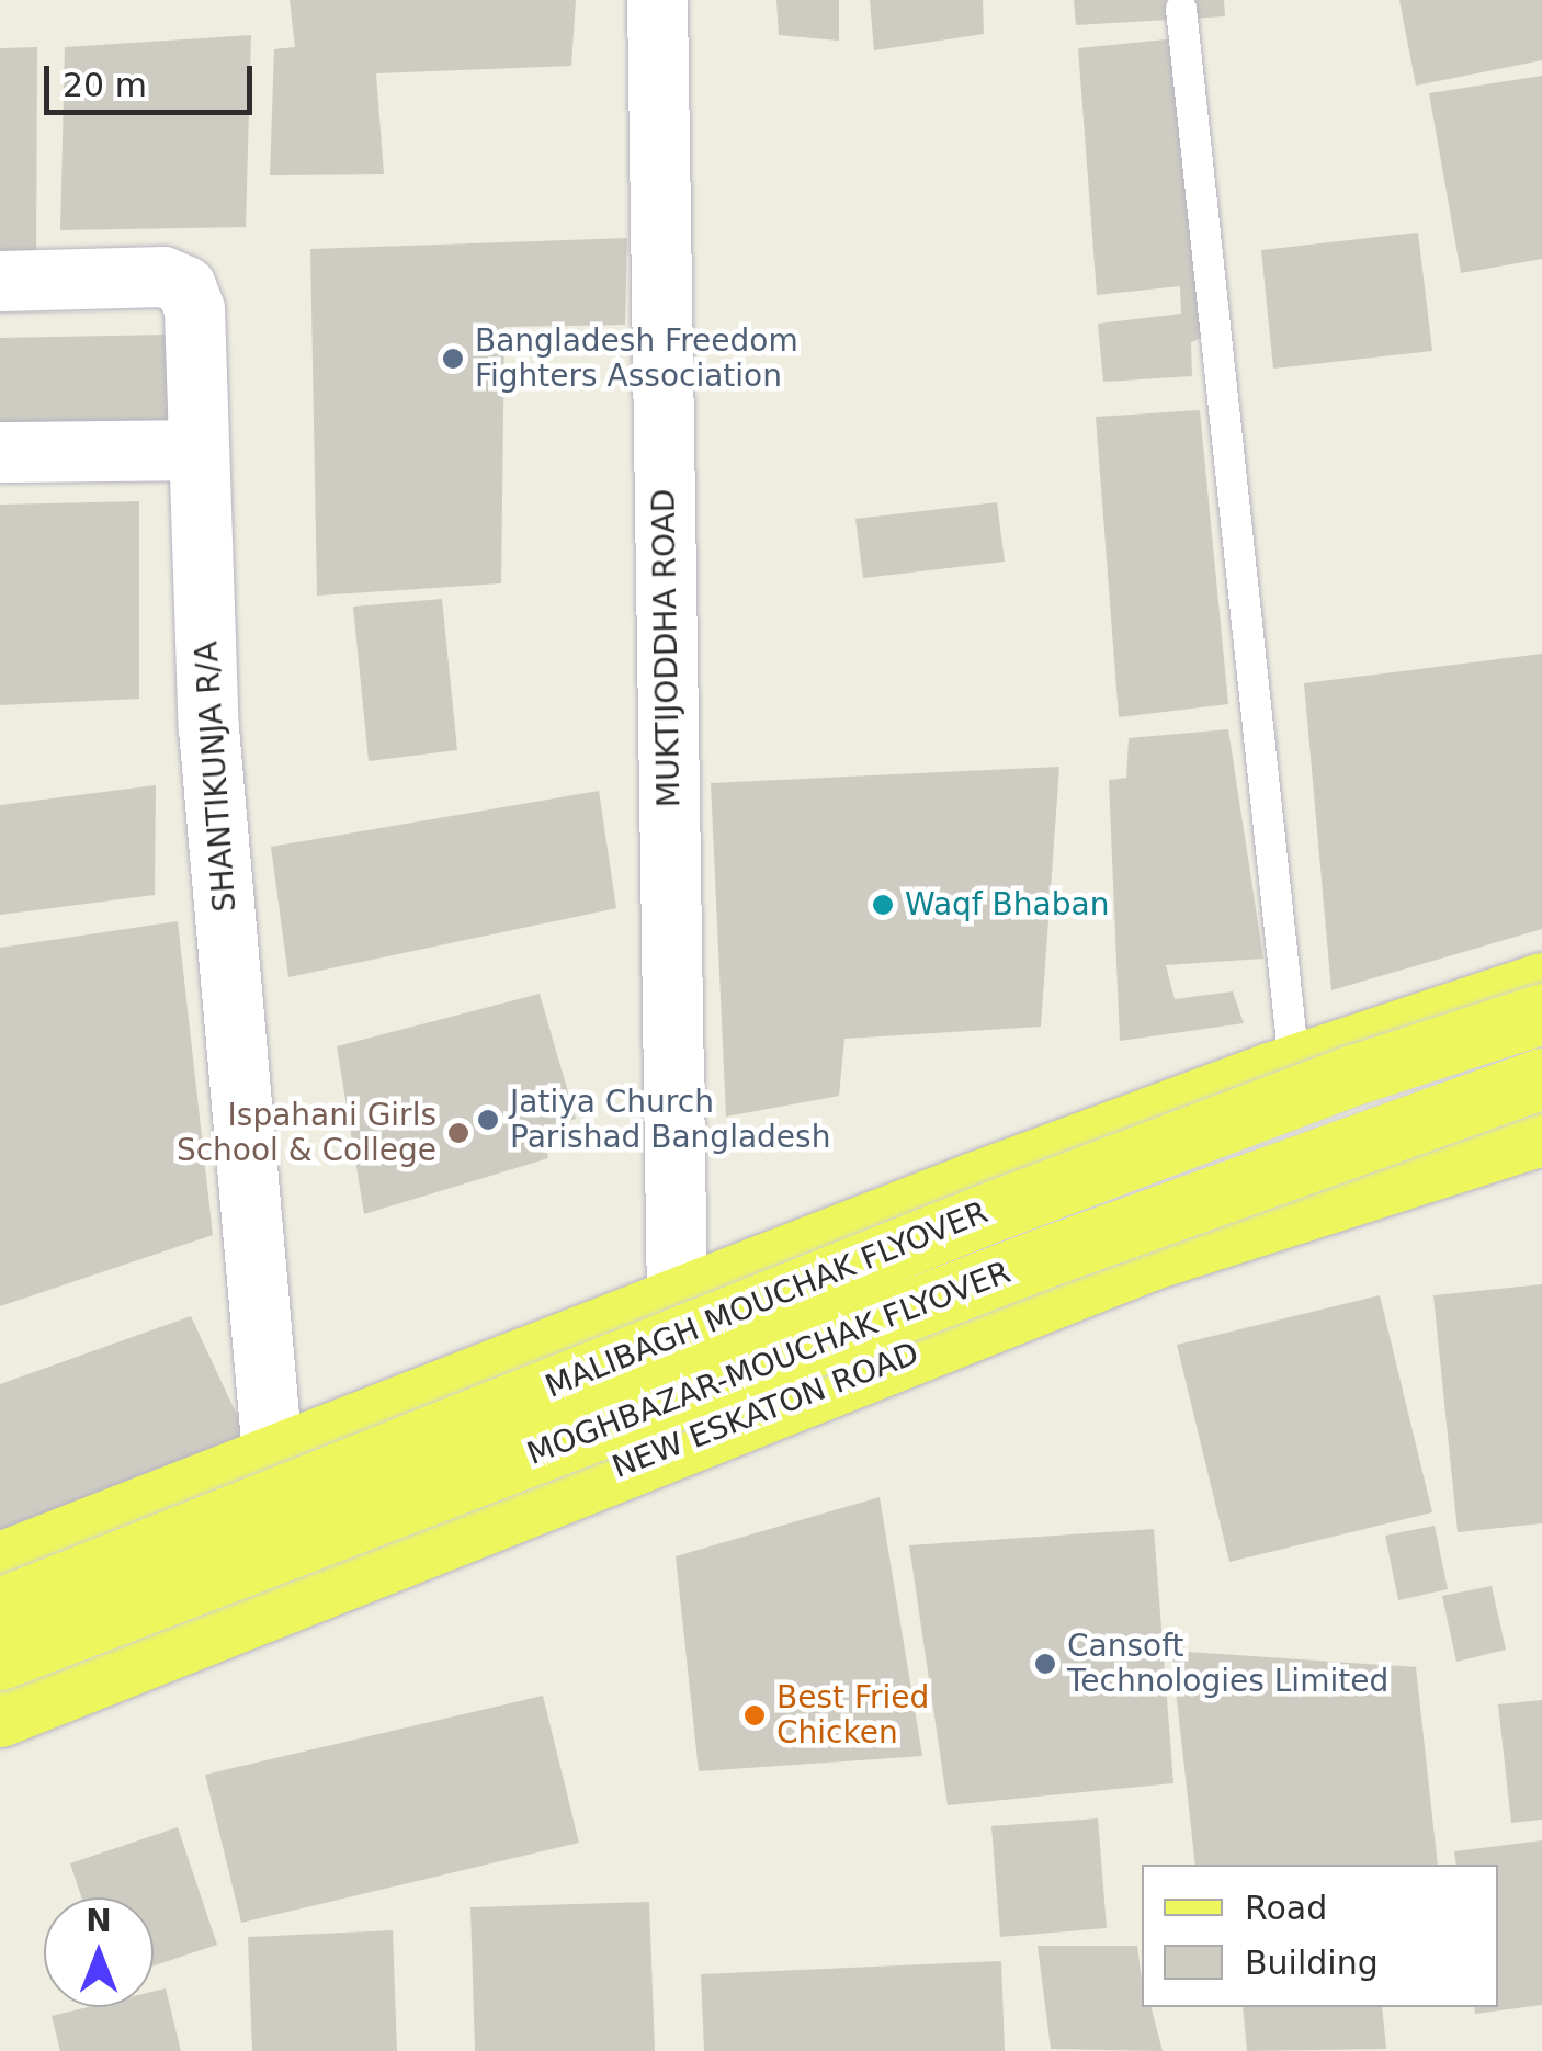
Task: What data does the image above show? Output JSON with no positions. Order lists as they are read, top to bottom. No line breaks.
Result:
{"streets":{"main road":["MALIBAGH MOUCHAK FLYOVER","MOGHBAZAR-MOUCHAK FLYOVER","NEW ESKATON ROAD"],"street":["MUKTIJODDHA ROAD","SHANTIKUNJA R/A"]},"places":["Bangladesh Freedom Fighters Association","Waqf Bhaban","Jatiya Church Parishad Bangladesh","Ispahani Girls School & College","Cansoft Technologies Limited","Best Fried Chicken"],"legend":["Road","Building"],"scale_bar":"20 m","north":"top"}
